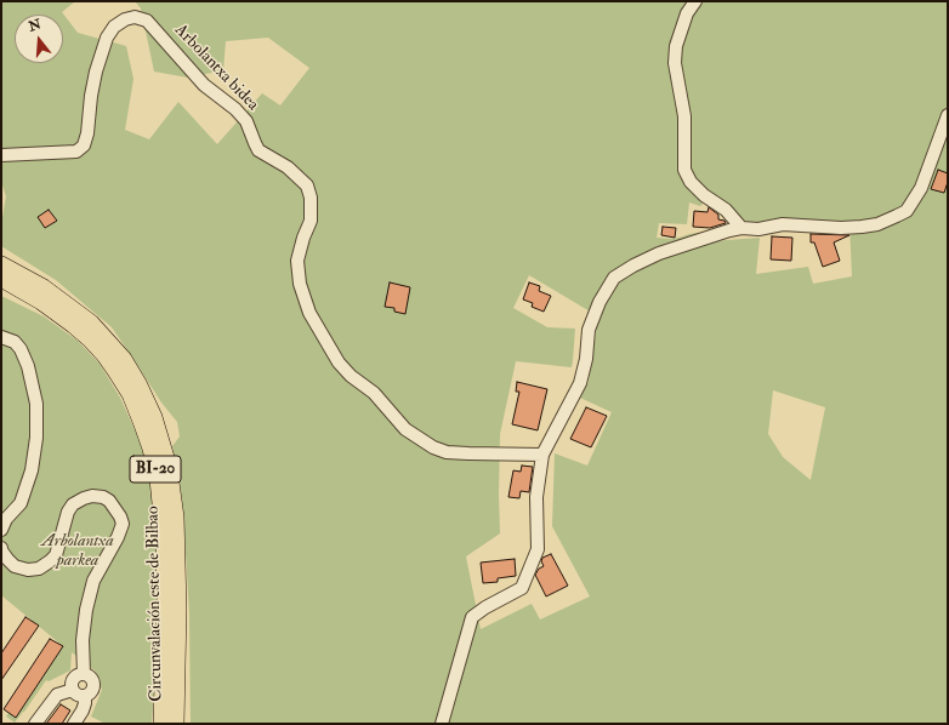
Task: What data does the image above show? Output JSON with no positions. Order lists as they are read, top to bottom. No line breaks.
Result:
{"streets":{"main road":["BI-20","Circunvalación este de Bilbao"],"street":["Arbolantxa bidea"]},"parks":["Arbolantxa parkea"],"north":"top"}
